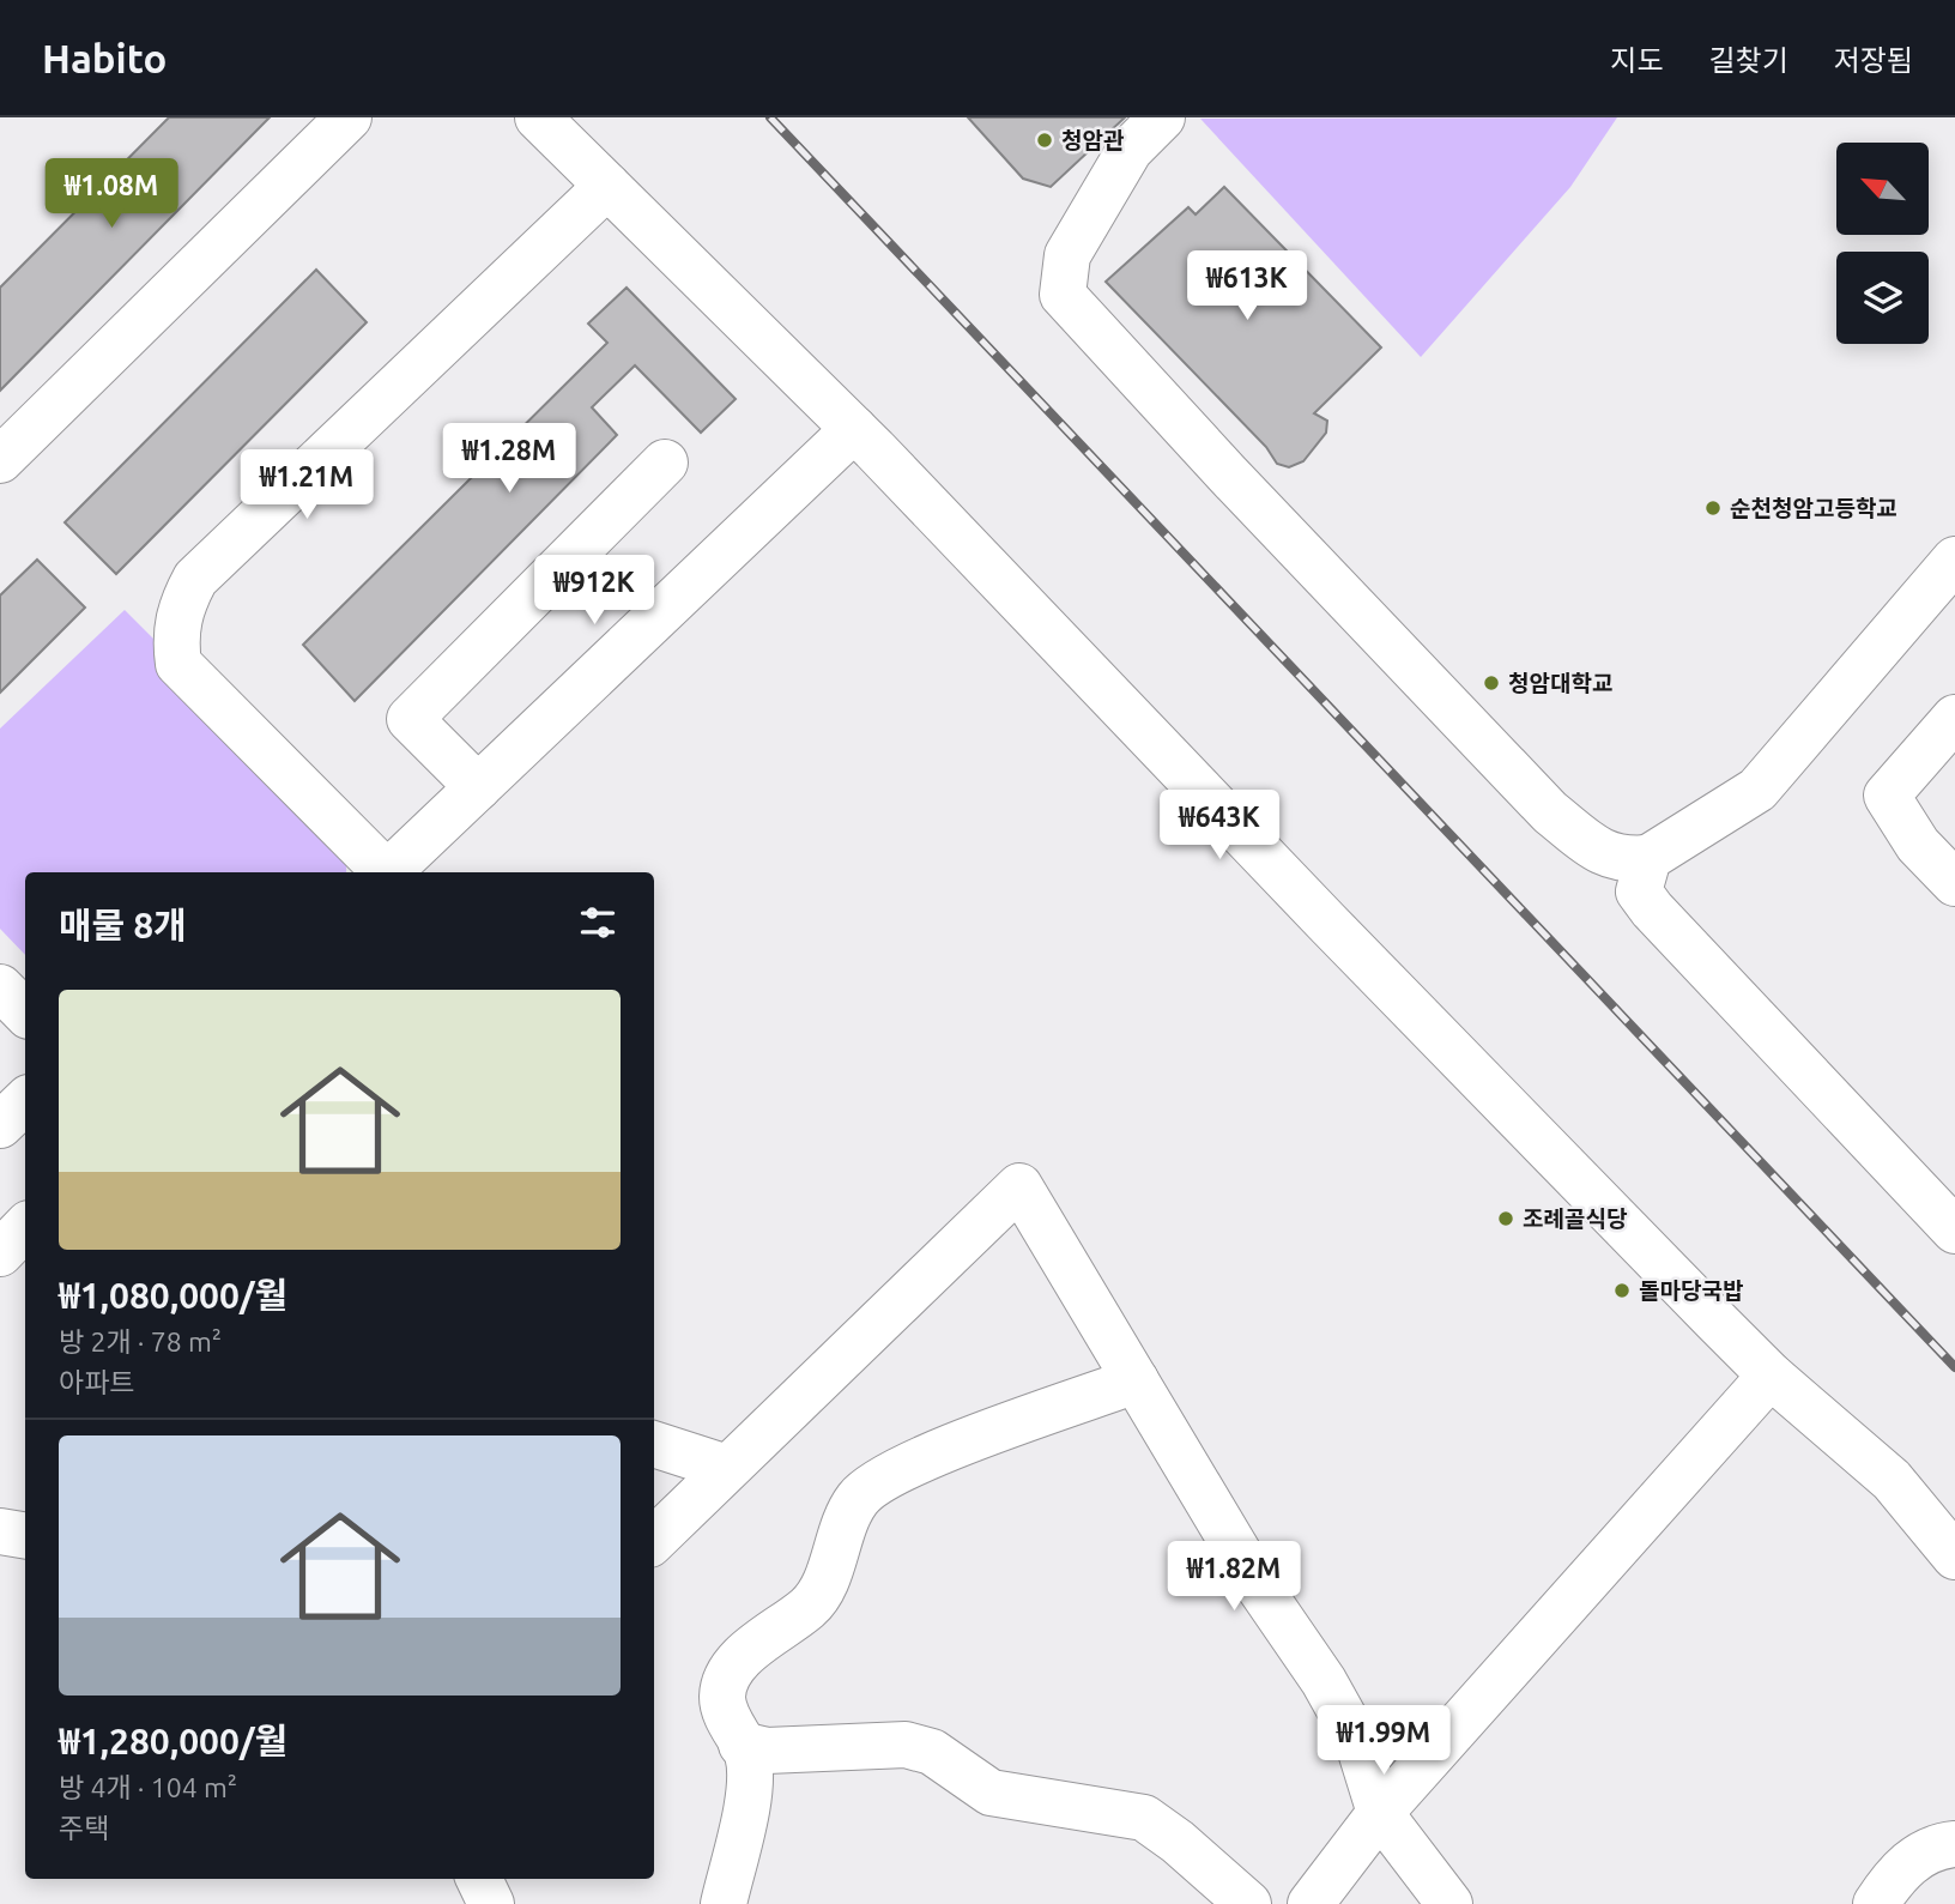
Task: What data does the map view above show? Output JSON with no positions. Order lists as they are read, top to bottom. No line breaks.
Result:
{"places":["청암관","순천청암고등학교","청암대학교","조례골식당","돌마당국밥"],"north":"top left","page":{"header":"Habito","nav":["지도","길찾기","저장됨"],"price":["₩1.08M","₩613K","₩1.28M","₩1.21M","₩912K","₩643K","₩1.82M","₩1.99M"],"heading":"매물 8개","list":[{"name":"₩1,080,000/월","note":"방 2개 · 78 m² · 아파트"},{"name":"₩1,280,000/월","note":"방 4개 · 104 m² · 주택"}]}}
